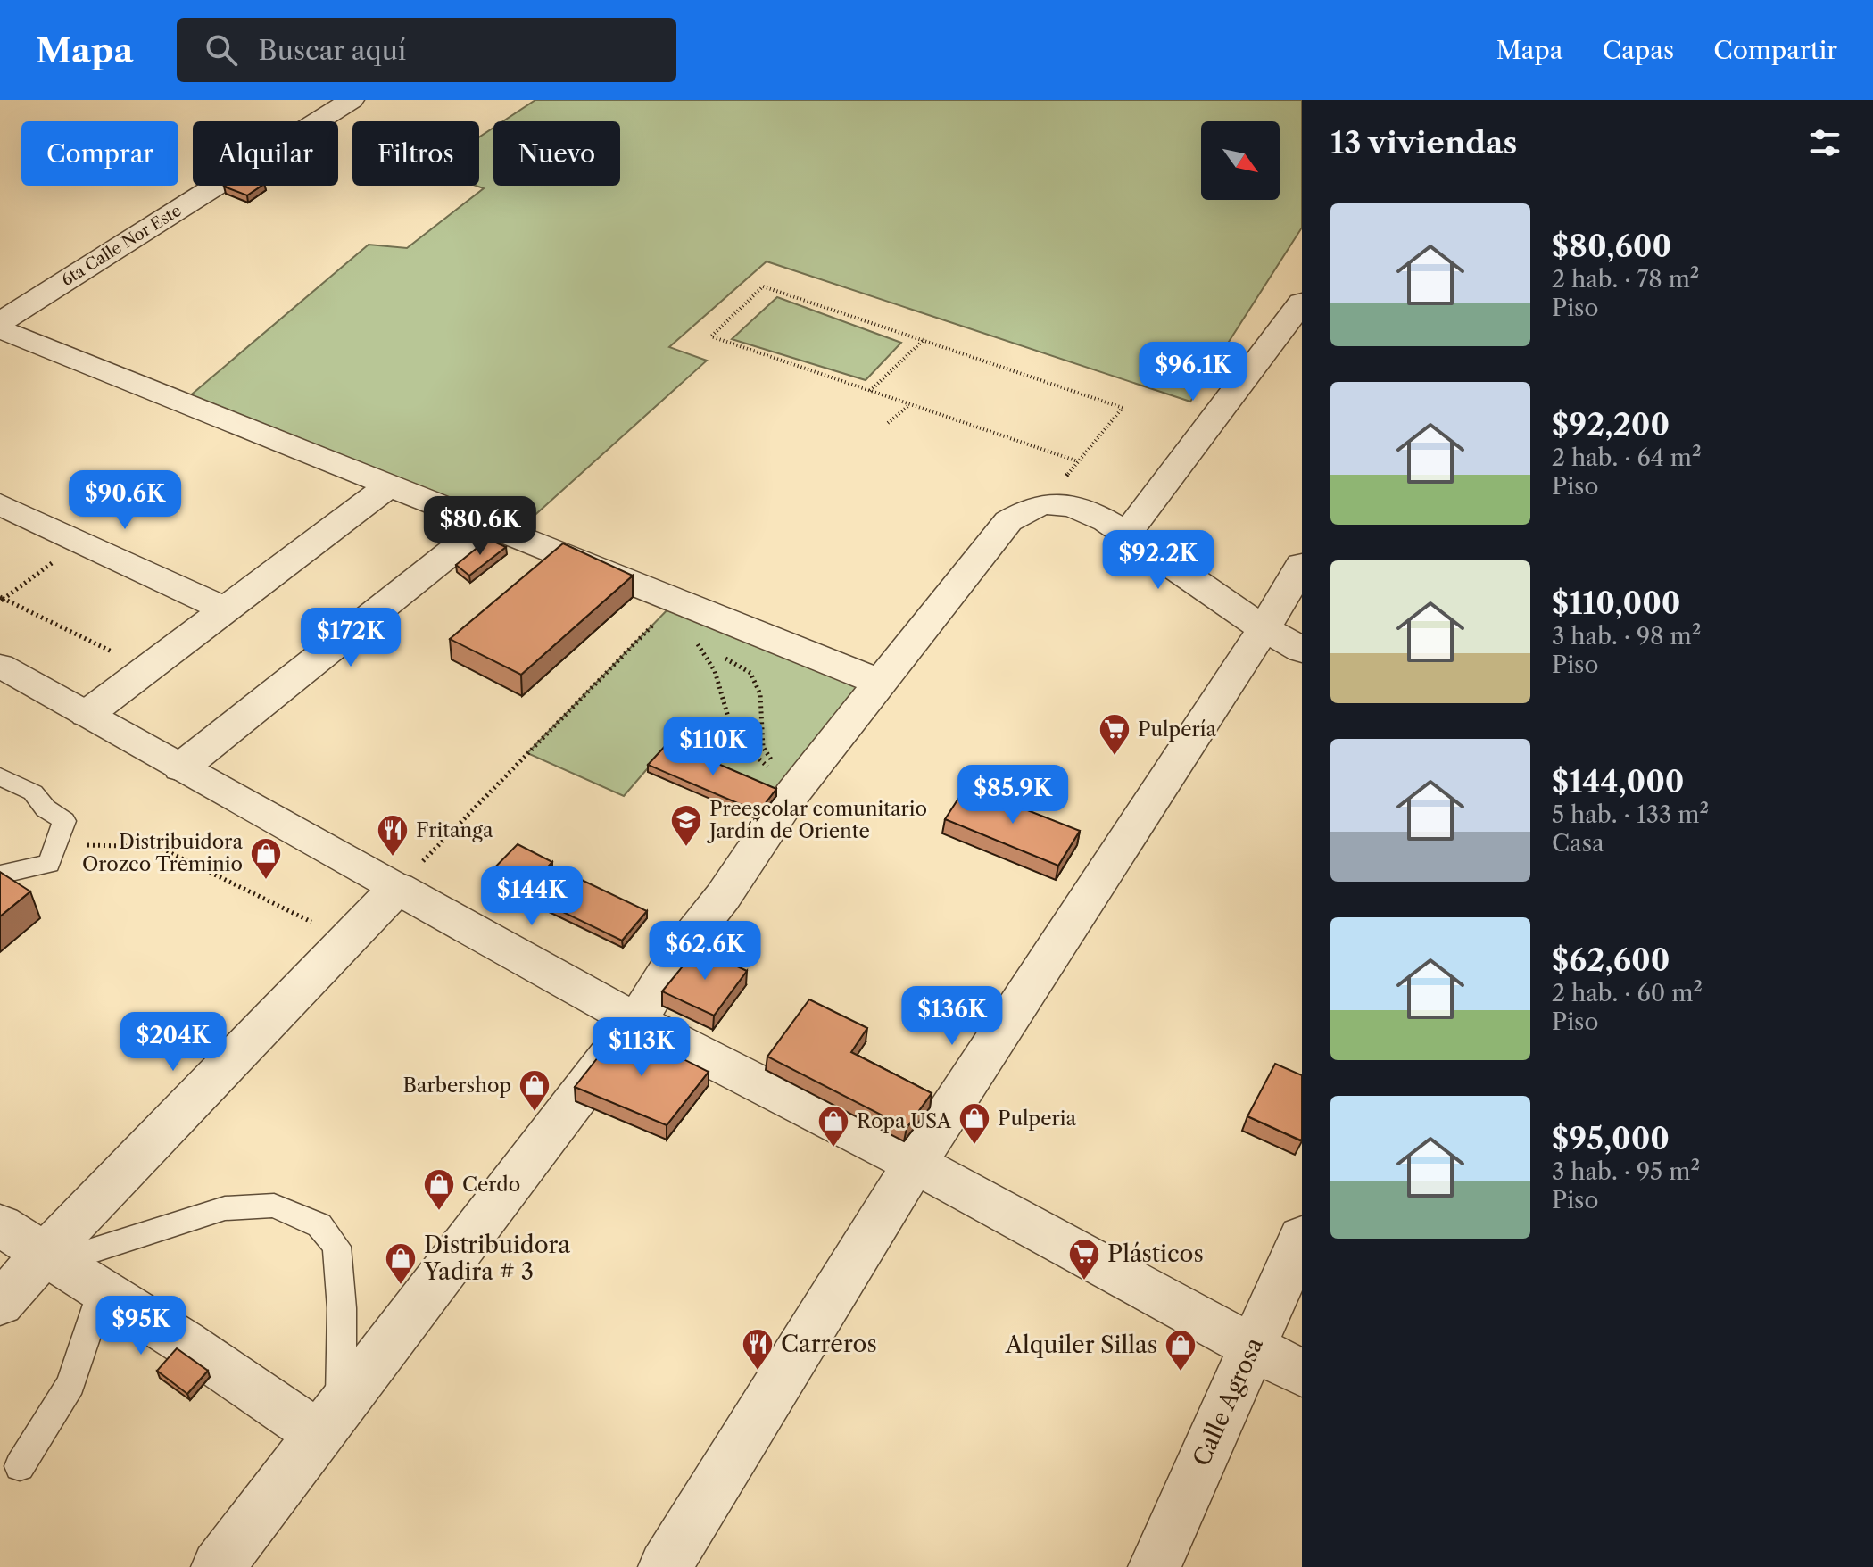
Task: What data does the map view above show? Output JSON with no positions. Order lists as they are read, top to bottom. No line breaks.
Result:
{"streets":{"street":["6ta Calle Nor Este","Calle Agrosa"]},"places":{"supermarket":["Pulpería","Plásticos"],"school or university":["Preescolar comunitario Jardín de Oriente"],"restaurant":["Fritanga","Carreros"],"shop":["Distribuidora Orozco Treminio","Barbershop","Pulperia","Ropa USA","Cerdo","Distribuidora Yadira # 3","Alquiler Sillas"]},"north":"bottom right","page":{"header":"Mapa","search":"Buscar aquí","nav":["Mapa","Capas","Compartir"],"heading":"13 viviendas","chip":["Comprar","Alquilar","Filtros","Nuevo"],"list":[{"name":"$80,600","note":"2 hab. · 78 m² · Piso"},{"name":"$92,200","note":"2 hab. · 64 m² · Piso"},{"name":"$110,000","note":"3 hab. · 98 m² · Piso"},{"name":"$144,000","note":"5 hab. · 133 m² · Casa"},{"name":"$62,600","note":"2 hab. · 60 m² · Piso"},{"name":"$95,000","note":"3 hab. · 95 m² · Piso"}],"price":["$96.1K","$90.6K","$80.6K","$92.2K","$172K","$110K","$85.9K","$144K","$62.6K","$136K","$204K","$113K","$95K"]}}
